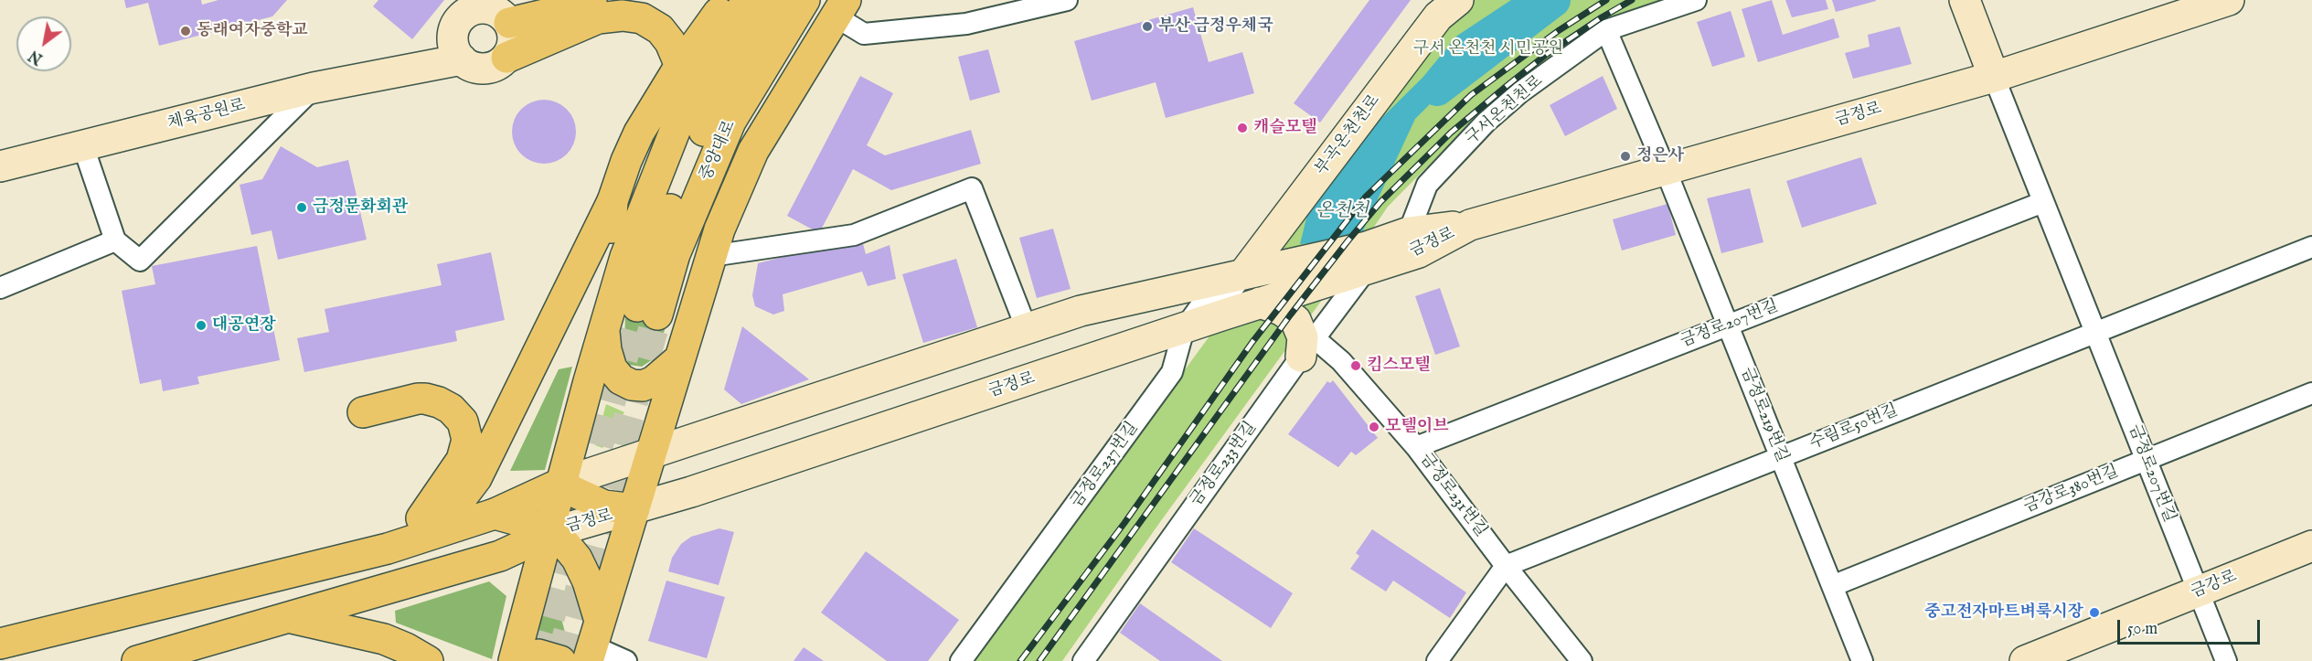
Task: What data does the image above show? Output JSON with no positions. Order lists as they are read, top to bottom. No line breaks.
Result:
{"streets":{"main road":["체육공원로","금정로","부곡온천천로","중앙대로","금강로"],"street":["구서온천천로","금정로207번길","금정로219번길","수림로50번길","금정로233번길","금정로237번길","금강로380번길","금정로231번길"]},"crossings":[["구서온천천로","금정로"],["구서온천천로","금정로219번길"],["금정로","부곡온천천로"],["금정로","금정로207번길"],["금정로","금정로219번길"],["금정로","금정로233번길"],["금정로","금정로237번길"],["부곡온천천로","금정로237번길"],["금정로207번길","금정로219번길"],["금정로207번길","수림로50번길"],["금정로207번길","금강로380번길"],["금정로207번길","금정로231번길"],["금정로207번길","금강로"],["금정로219번길","수림로50번길"],["금정로219번길","금강로380번길"],["수림로50번길","금정로231번길"],["금정로233번길","금정로231번길"]],"water":["온천천"],"parks":["구서 온천천 시민공원"],"places":["부산 금정우체국","동래여자중학교","캐슬모텔","정은사","금정문화회관","대공연장","킴스모텔","모텔이브","중고전자마트벼룩시장"],"scale_bar":"50 m","north":"bottom left"}
